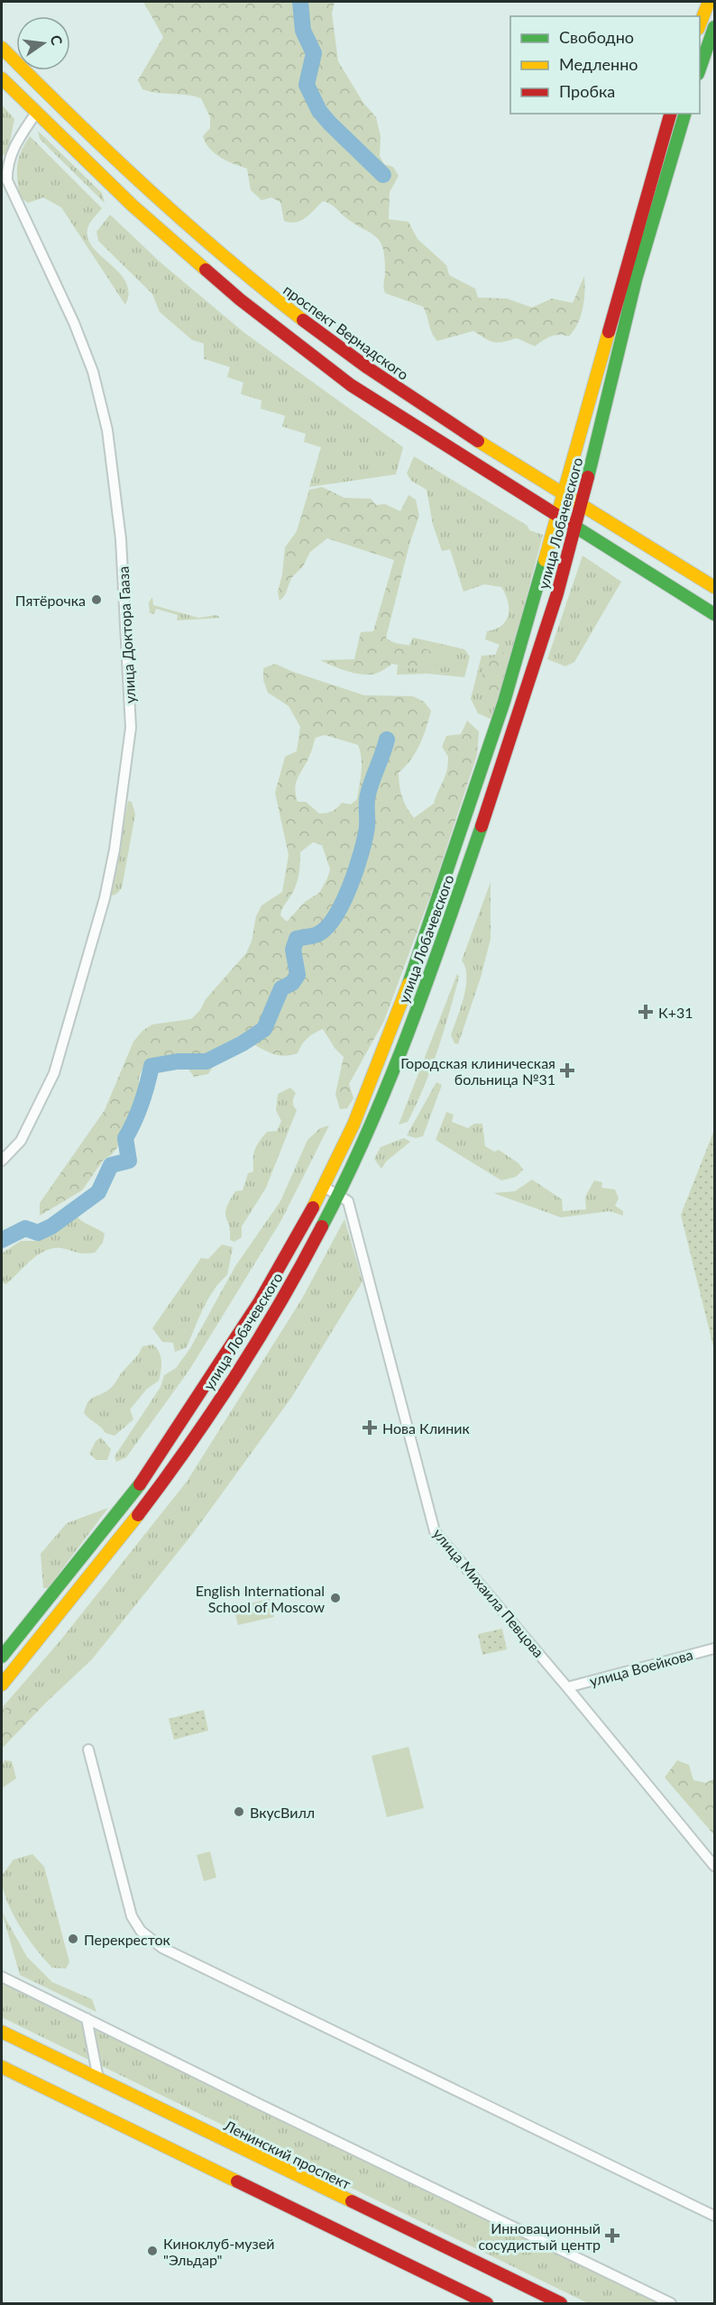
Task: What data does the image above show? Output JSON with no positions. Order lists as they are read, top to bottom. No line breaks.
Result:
{"streets":{"main road":["проспект Вернадского","улица Лобачевского","Ленинский проспект"],"street":["улица Доктора Гааза","улица Михаила Певцова","улица Воейкова"]},"crossings":[["проспект Вернадского","улица Лобачевского"],["улица Лобачевского","улица Михаила Певцова"],["улица Михаила Певцова","улица Воейкова"]],"places":{"other":["Пятёрочка","English International School of Moscow","ВкусВилл","Перекресток","Киноклуб-музей \"Эльдар\""],"health":["К+31","Городская клиническая больница №31","Нова Клиник","Инновационный сосудистый центр"]},"legend":["Свободно","Медленно","Пробка"],"north":"right"}
